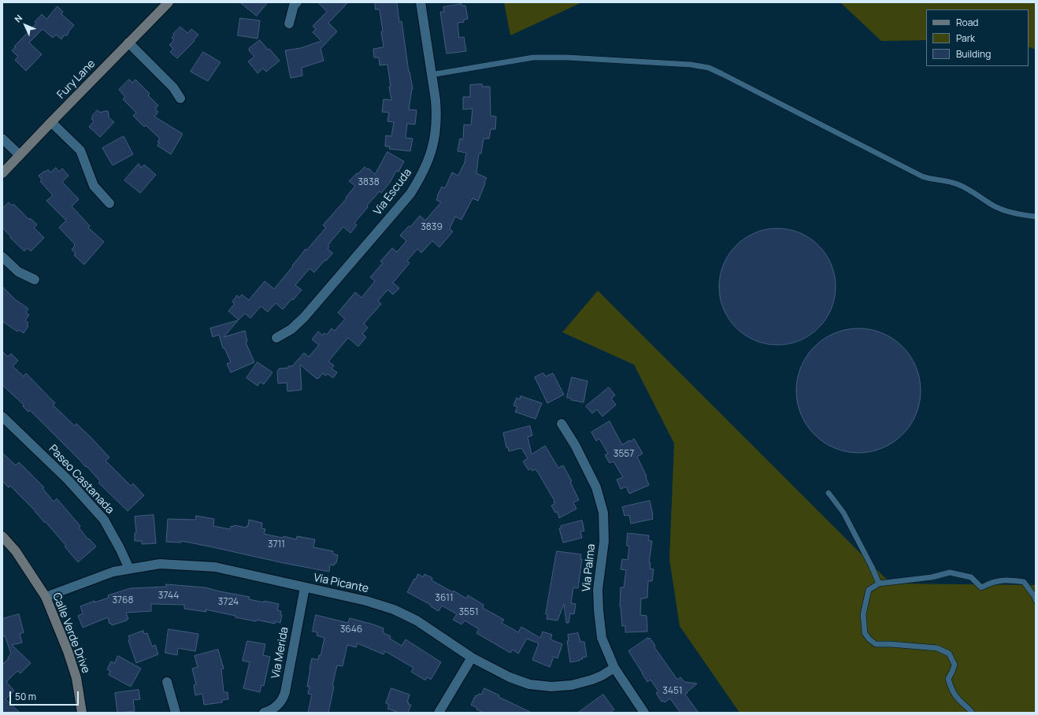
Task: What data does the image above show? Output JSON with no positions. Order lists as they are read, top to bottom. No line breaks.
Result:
{"streets":{"main road":["Fury Lane","Calle Verde Drive"],"street":["Via Escuda","Paseo Castanada","Via Palma","Via Picante","Via Merida"]},"crossings":[["Paseo Castanada","Via Picante"],["Via Palma","Via Picante"],["Via Picante","Calle Verde Drive"],["Via Picante","Via Merida"]],"house_numbers":["3838","3839","3557","3711","3744","3611","3768","3724","3551","3646","3451"],"legend":["Road","Park","Building"],"scale_bar":"50 m","north":"top left"}
